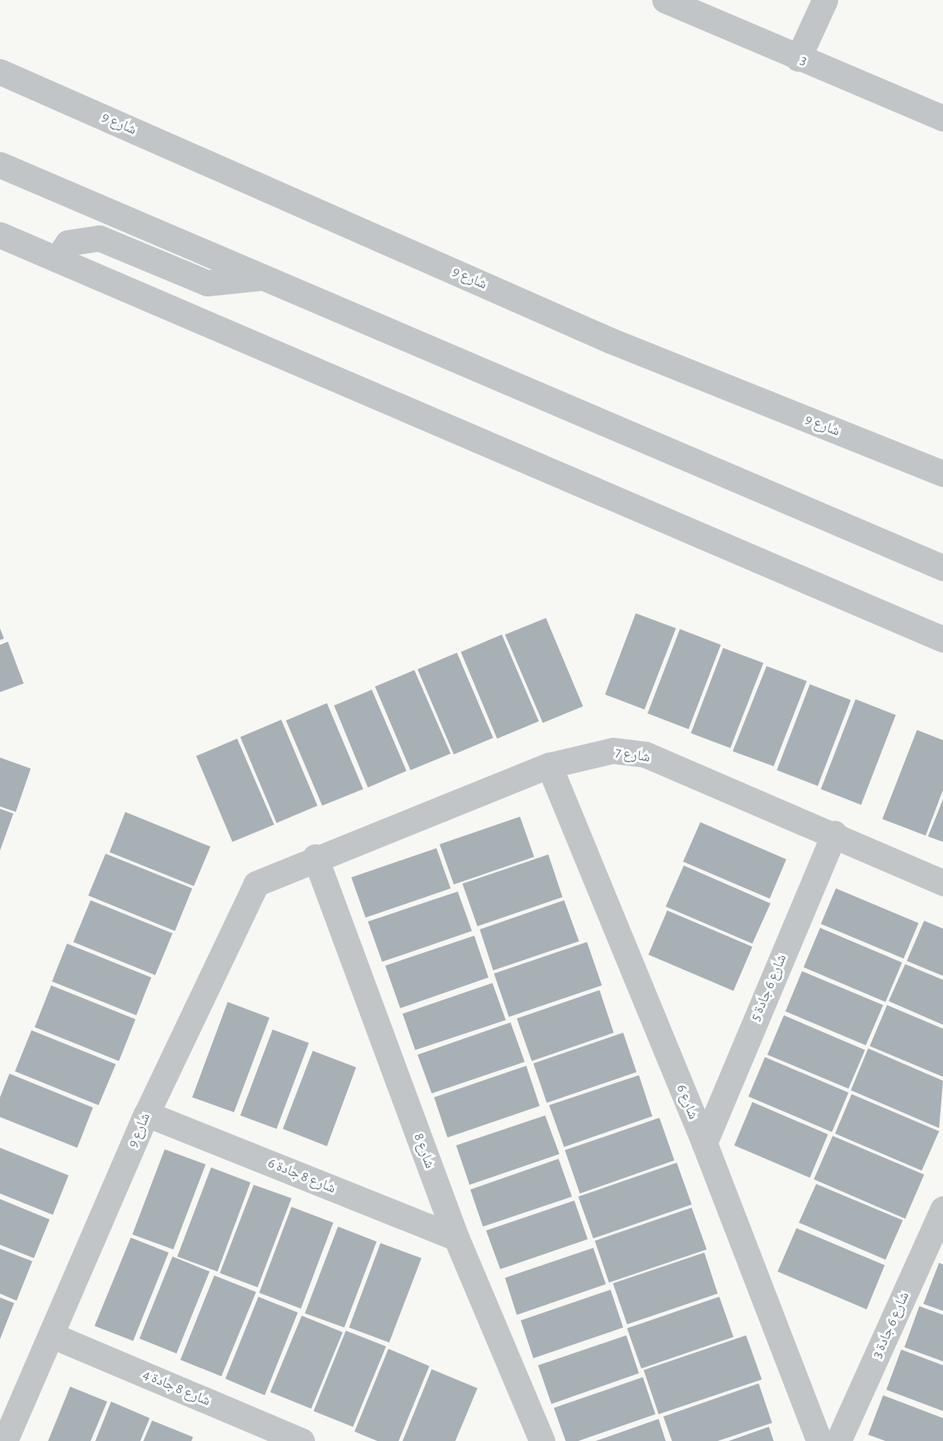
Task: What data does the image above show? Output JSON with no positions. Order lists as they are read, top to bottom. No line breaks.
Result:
{"streets":{"street":["3","شارع 9","شارع 7","شارع 6 جادة 5","شارع 6","شارع 8","شارع 8 جادة 6","شارع 6 جادة 3","شارع 8 جادة 4"]},"crossings":[["شارع 9","شارع 7"],["شارع 9","شارع 8"],["شارع 9","شارع 8 جادة 6"],["شارع 9","شارع 8 جادة 4"],["شارع 7","شارع 6 جادة 5"],["شارع 7","شارع 6"],["شارع 7","شارع 8"],["شارع 6 جادة 5","شارع 6"],["شارع 8","شارع 8 جادة 6"]]}
